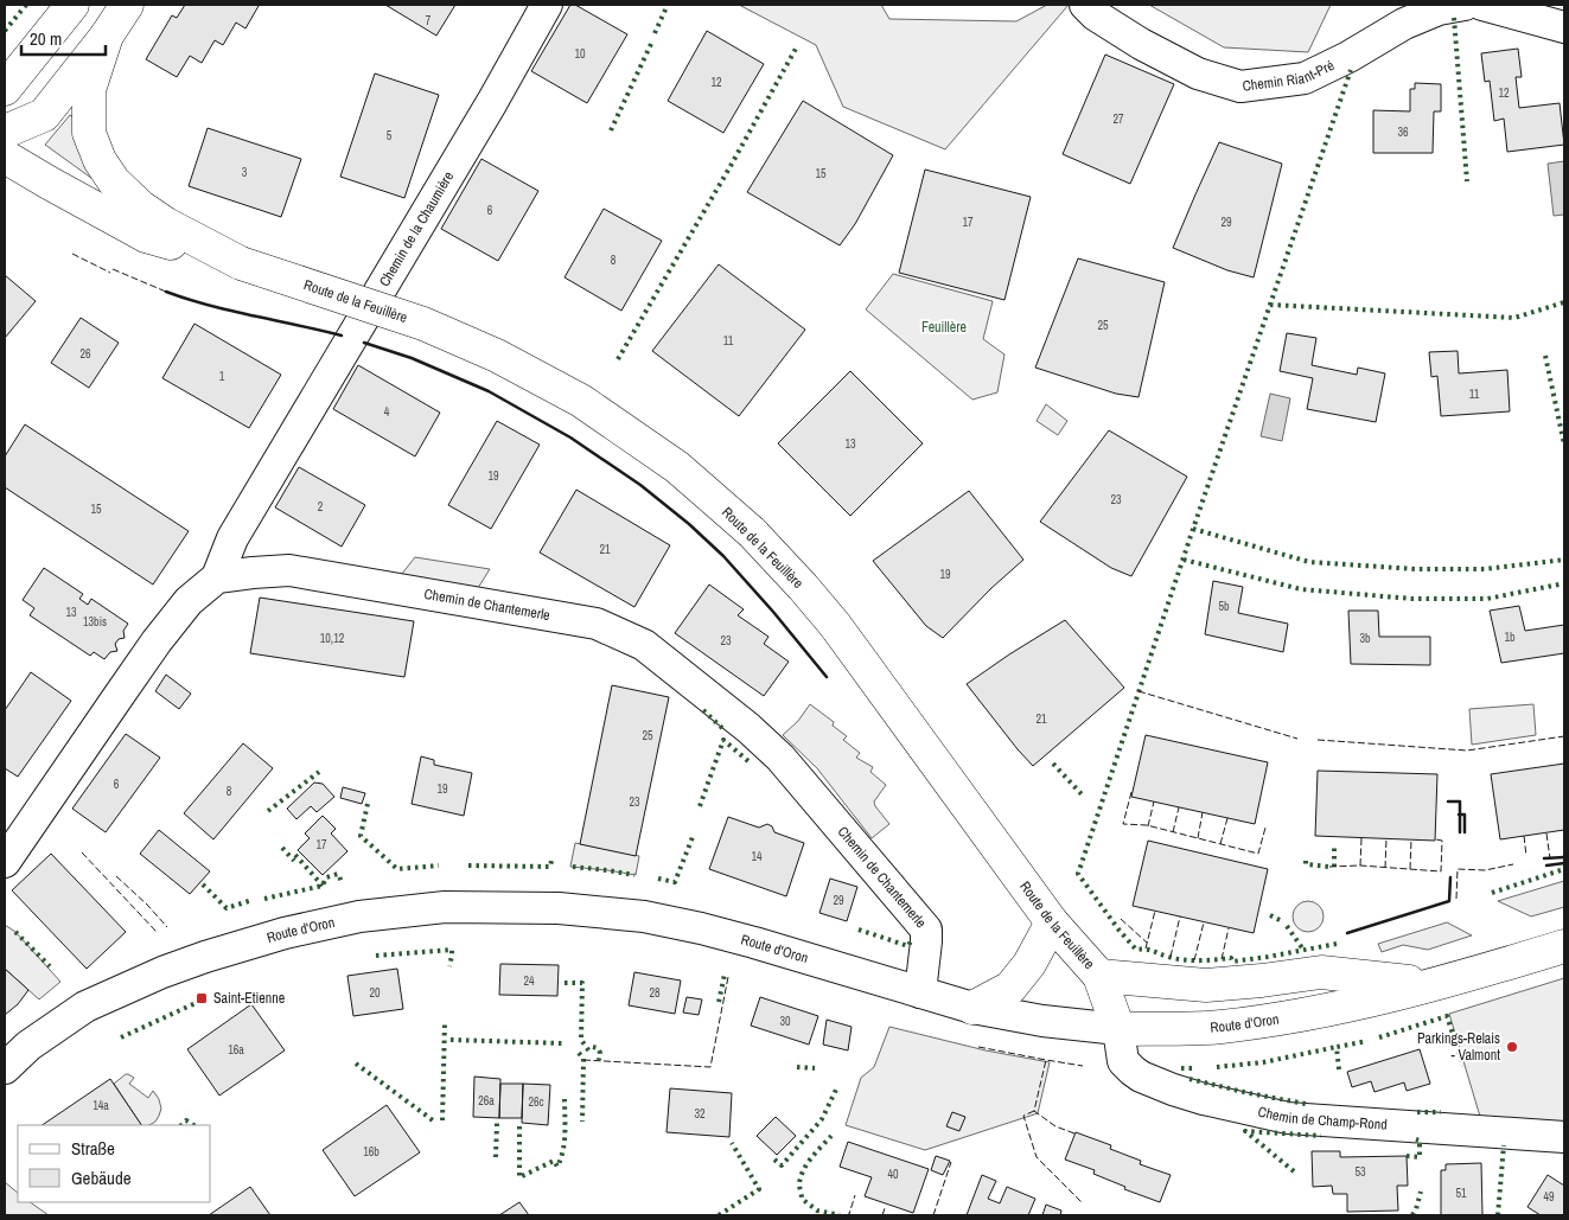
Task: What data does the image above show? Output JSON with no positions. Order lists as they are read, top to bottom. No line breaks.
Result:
{"streets":{"main road":["Route de la Feuillère","Route d'Oron"],"street":["Chemin Riant-Pré","Chemin de la Chaumière","Chemin de Chantemerle","Chemin de Champ-Rond"]},"crossings":[["Chemin de la Chaumière","Chemin de Chantemerle"],["Route de la Feuillère","Route d'Oron"],["Route de la Feuillère","Chemin de Champ-Rond"],["Chemin de Chantemerle","Route d'Oron"],["Route d'Oron","Chemin de Champ-Rond"]],"parks":["Feuillère"],"places":{"transit":["Saint-Etienne"],"other":["Parkings-Relais - Valmont"]},"house_numbers":["7","10","12","12","27","36","5","3","15","6","17","29","8","25","11","26","1","11","4","13","19","23","2","15","21","19","5b","13","13bis","1b","10,12","3b","23","21","25","6","19","8","23","17","14","29","24","20","28","30","16a","26a","26c","14a","32","16b","53","40","51","49"],"legend":["Straße","Gebäude"],"scale_bar":"20 m"}
